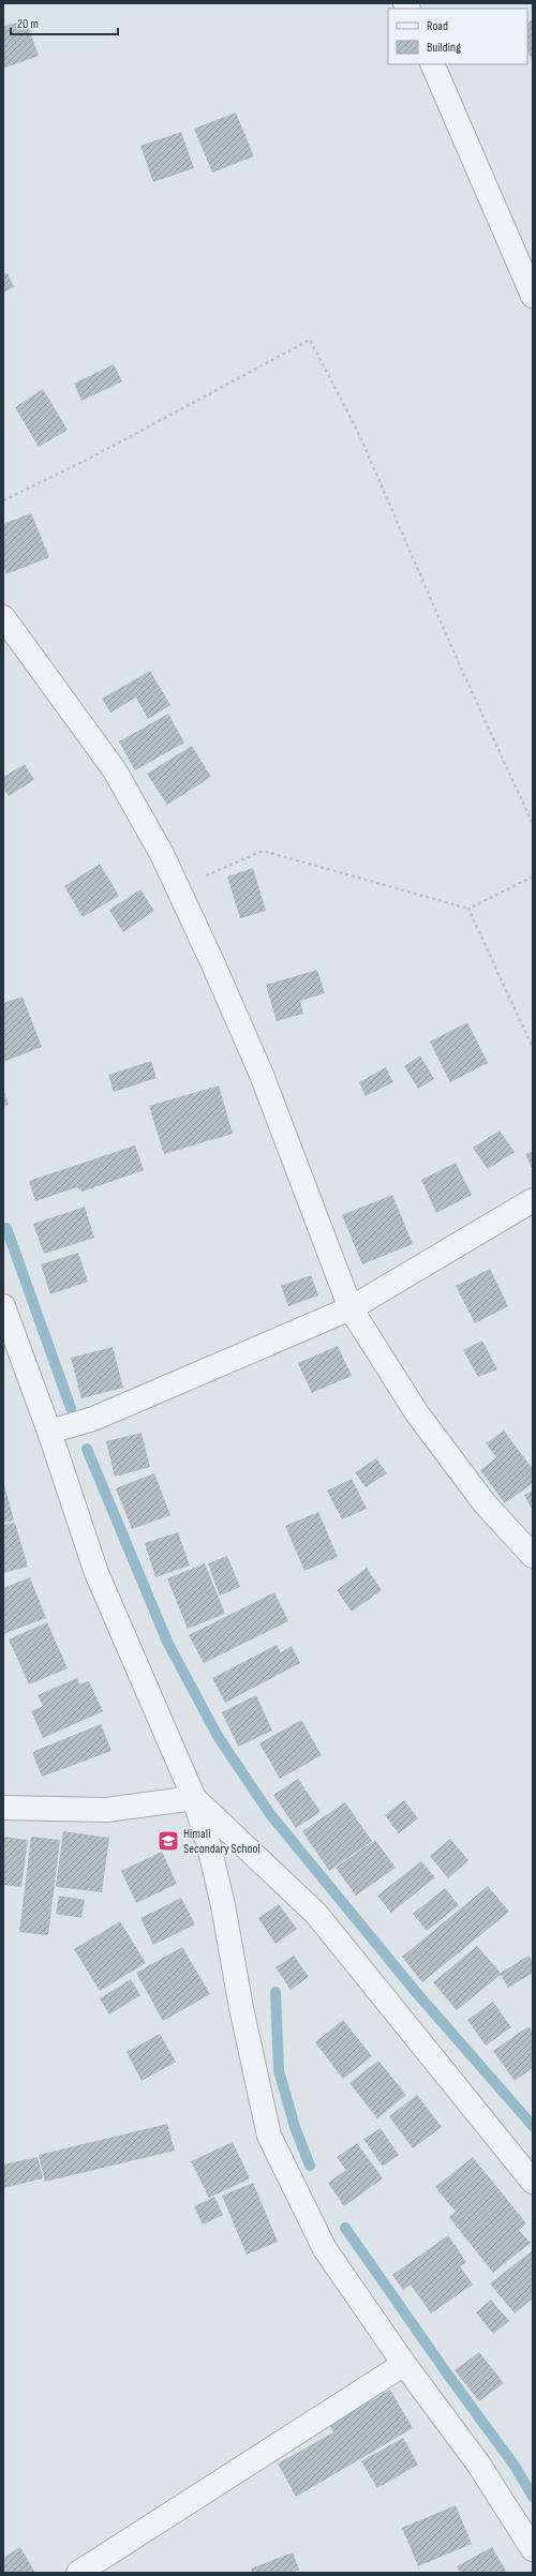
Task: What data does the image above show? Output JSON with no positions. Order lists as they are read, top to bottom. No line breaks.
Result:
{"places":{"school or university":["Himali Secondary School"]},"legend":["Road","Building"],"scale_bar":"20 m"}
